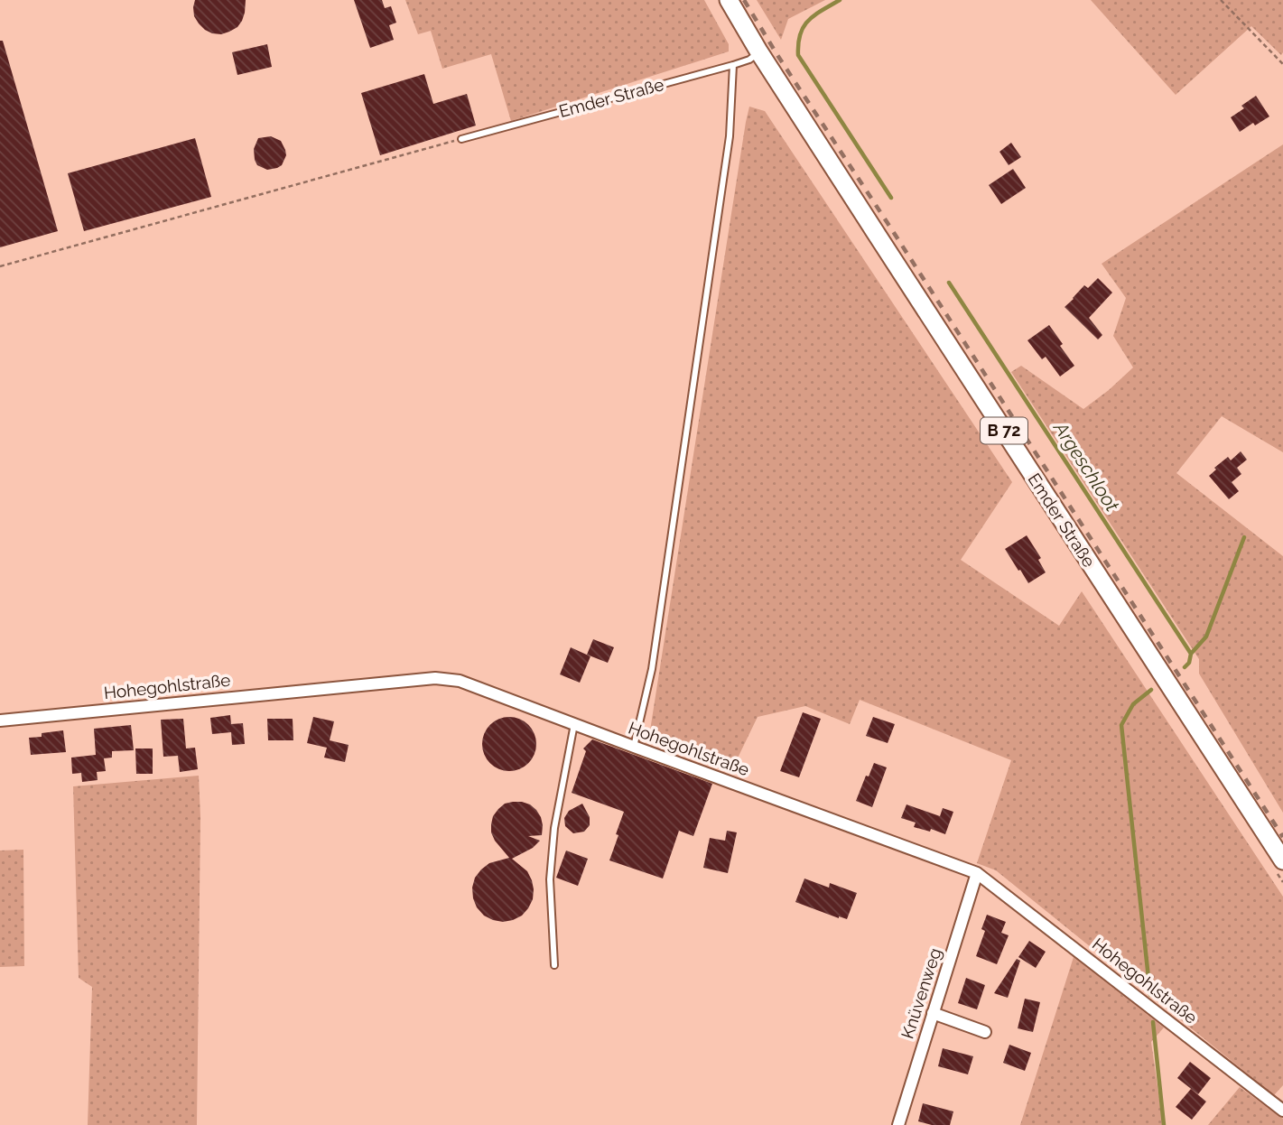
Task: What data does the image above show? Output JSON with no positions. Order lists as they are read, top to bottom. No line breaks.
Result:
{"streets":{"main road":["Emder Straße","B 72"],"street":["Hohegohlstraße","Knüvenweg"]},"crossings":[["Hohegohlstraße","Knüvenweg"]],"water":["Argeschloot"]}
